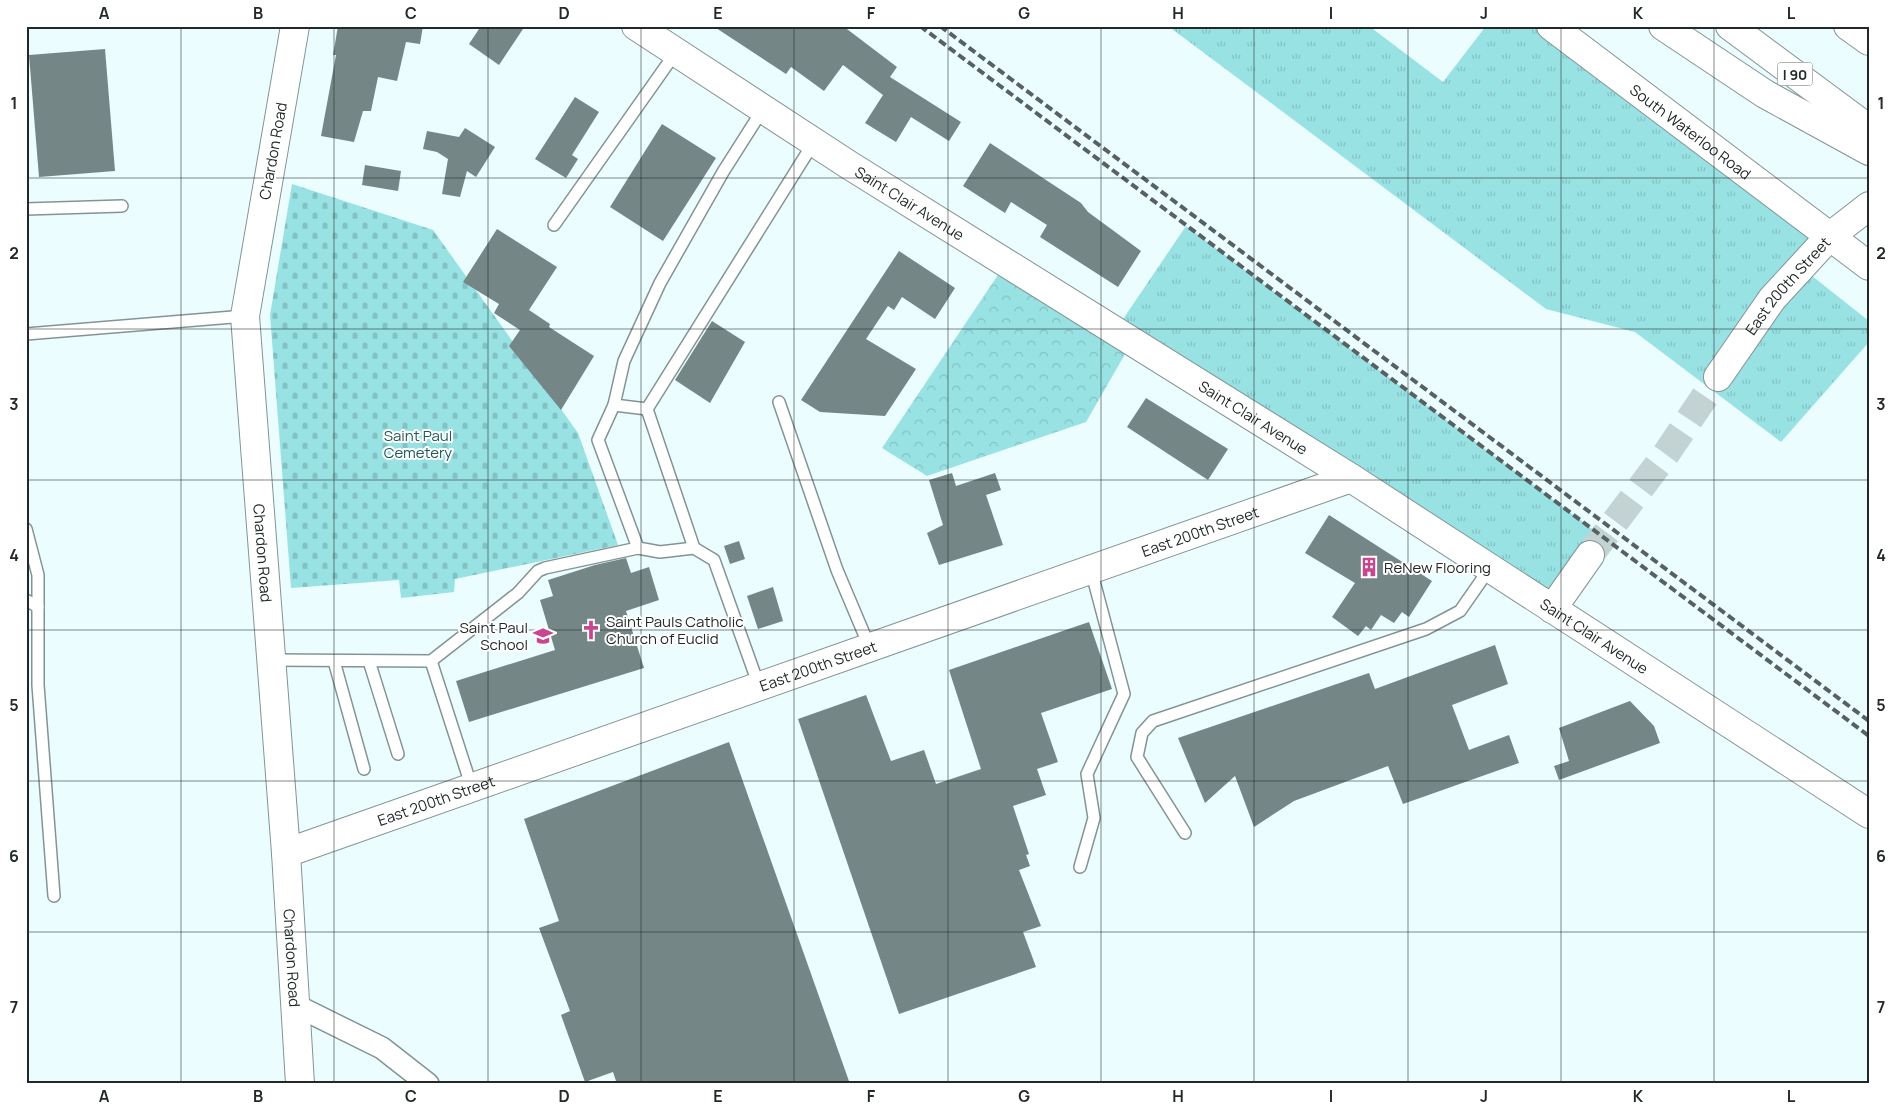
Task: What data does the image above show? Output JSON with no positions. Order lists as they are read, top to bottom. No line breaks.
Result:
{"streets":{"main road":["I 90","South Waterloo Road","Chardon Road","Saint Clair Avenue","East 200th Street"]},"crossings":[["South Waterloo Road","East 200th Street"],["Chardon Road","East 200th Street"],["Saint Clair Avenue","East 200th Street"]],"parks":["Saint Paul Cemetery"],"places":{"building":["ReNew Flooring"],"church":["Saint Pauls Catholic Church of Euclid"],"school or university":["Saint Paul School"]},"grid":{"columns":["A","B","C","D","E","F","G","H","I","J","K","L"],"rows":["1","2","3","4","5","6","7"]}}
